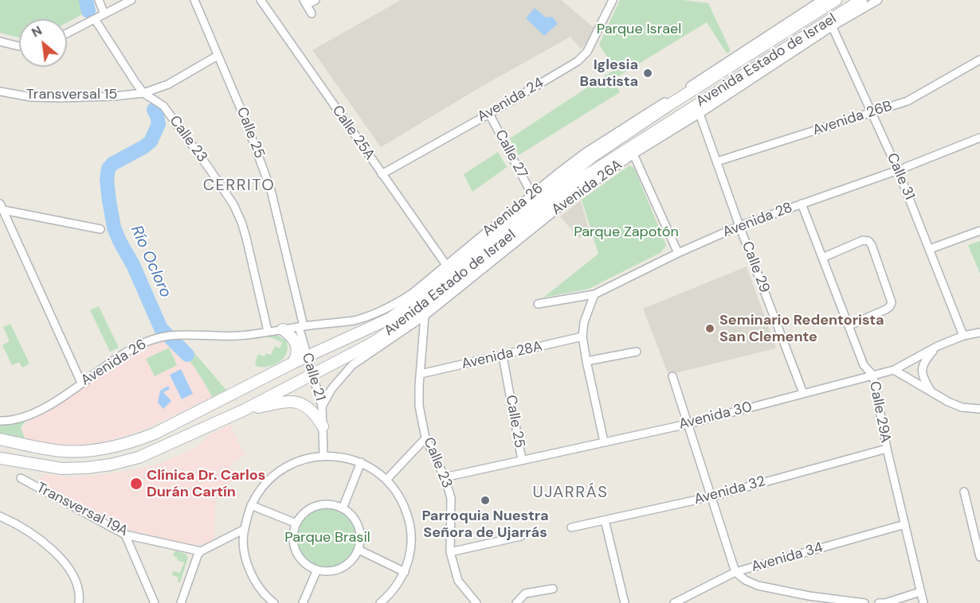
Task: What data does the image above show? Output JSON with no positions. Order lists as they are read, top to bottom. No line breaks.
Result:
{"streets":{"main road":["Avenida Estado de Israel"],"street":["Transversal 15","Avenida 24","Avenida 26B","Calle 25","Calle 25A","Calle 23","Calle 27","Calle 31","Avenida 26A","Avenida 26","Avenida 28","Calle 29","Avenida 28A","Calle 21","Calle 29A","Avenida 30","Avenida 32","Transversal 19A","Avenida 34"]},"crossings":[["Avenida Estado de Israel","Calle 31"],["Avenida Estado de Israel","Avenida 26A"],["Avenida Estado de Israel","Avenida 26"],["Avenida Estado de Israel","Calle 21"],["Transversal 15","Calle 25"],["Transversal 15","Calle 23"],["Avenida 24","Calle 25A"],["Avenida 24","Calle 27"],["Avenida 26B","Calle 31"],["Avenida 26B","Calle 29"],["Calle 25","Avenida 26"],["Calle 25","Avenida 28A"],["Calle 25","Calle 21"],["Calle 25","Avenida 30"],["Calle 25A","Avenida 26"],["Calle 23","Avenida 26A"],["Calle 23","Avenida 26"],["Calle 23","Avenida 28A"],["Calle 23","Avenida 30"],["Calle 27","Avenida 26"],["Calle 31","Avenida 26A"],["Calle 31","Avenida 28"],["Calle 31","Avenida 30"],["Avenida 26A","Calle 29"],["Avenida 26A","Calle 21"],["Avenida 26","Calle 21"],["Avenida 28","Calle 29"],["Avenida 28","Calle 29A"],["Calle 29","Avenida 30"],["Calle 29A","Avenida 30"],["Calle 29A","Avenida 32"],["Calle 29A","Avenida 34"]],"districts":["CERRITO","UJARRÁS"],"water":["Río Ocloro"],"parks":["Parque Israel","Parque Zapotón","Parque Brasil"],"places":["Iglesia Bautista","Seminario Redentorista San Clemente","Clínica Dr. Carlos Durán Cartín","Parroquia Nuestra Señora de Ujarrás"],"north":"top left"}
